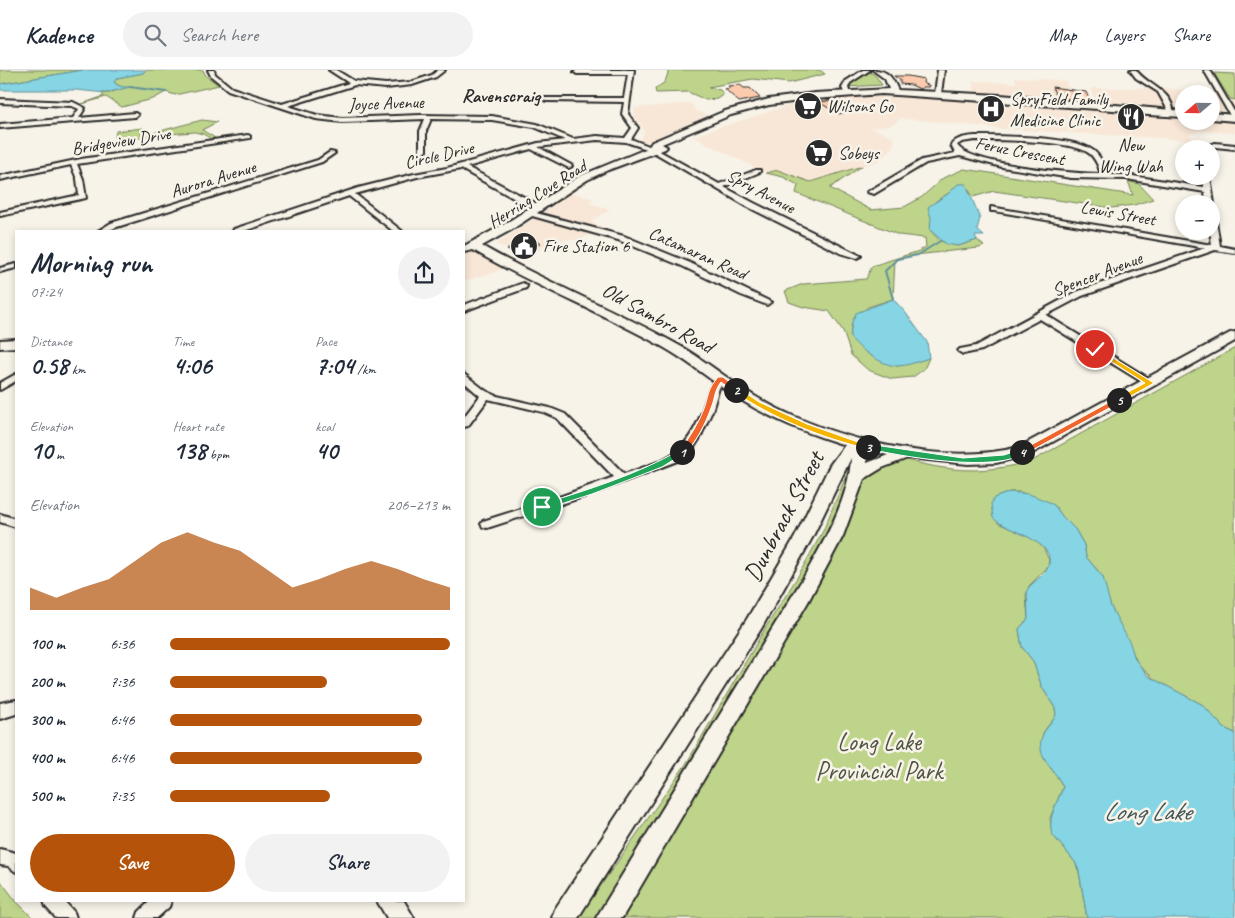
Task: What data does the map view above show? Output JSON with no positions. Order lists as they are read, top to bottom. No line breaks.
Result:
{"streets":{"main road":["Herring Cove Road","Old Sambro Road","Dunbrack Street"],"street":["Joyce Avenue","Bridgeview Drive","Feruz Crescent","Circle Drive","Aurora Avenue","Spry Avenue","Lewis Street","Catamaran Road","Spencer Avenue"]},"crossings":[["Joyce Avenue","Circle Drive"],["Circle Drive","Spry Avenue"],["Circle Drive","Herring Cove Road"],["Circle Drive","Catamaran Road"],["Spry Avenue","Herring Cove Road"],["Herring Cove Road","Catamaran Road"],["Herring Cove Road","Old Sambro Road"],["Lewis Street","Spencer Avenue"],["Old Sambro Road","Dunbrack Street"]],"districts":["Ravenscraig"],"water":["Long Lake"],"parks":["Long Lake Provincial Park"],"places":{"supermarket":["Wilsons Go","Sobeys"],"hospital":["SpryField Family Medicine Clinic"],"restaurant":["New Wing Wah"],"public building":["Fire Station 6"]},"north":"left","page":{"header":"Kadence","search":"Search here","nav":["Map","Layers","Share"],"map_buttons":["+","−"],"heading":["Morning run","07:24"],"stats":[["Distance","0.58 km"],["Time","4:06"],["Pace","7:04 /km"],["Elevation","10 m"],["Heart rate","138 bpm"],["kcal","40"]],"pins":["2","5","3","1","4"],"chart":["Elevation","206–213 m"],"list":[{"name":"100 m","note":"6:36"},{"name":"200 m","note":"7:36"},{"name":"300 m","note":"6:46"},{"name":"400 m","note":"6:46"},{"name":"500 m","note":"7:35"}],"buttons":["Save","Share"]}}
